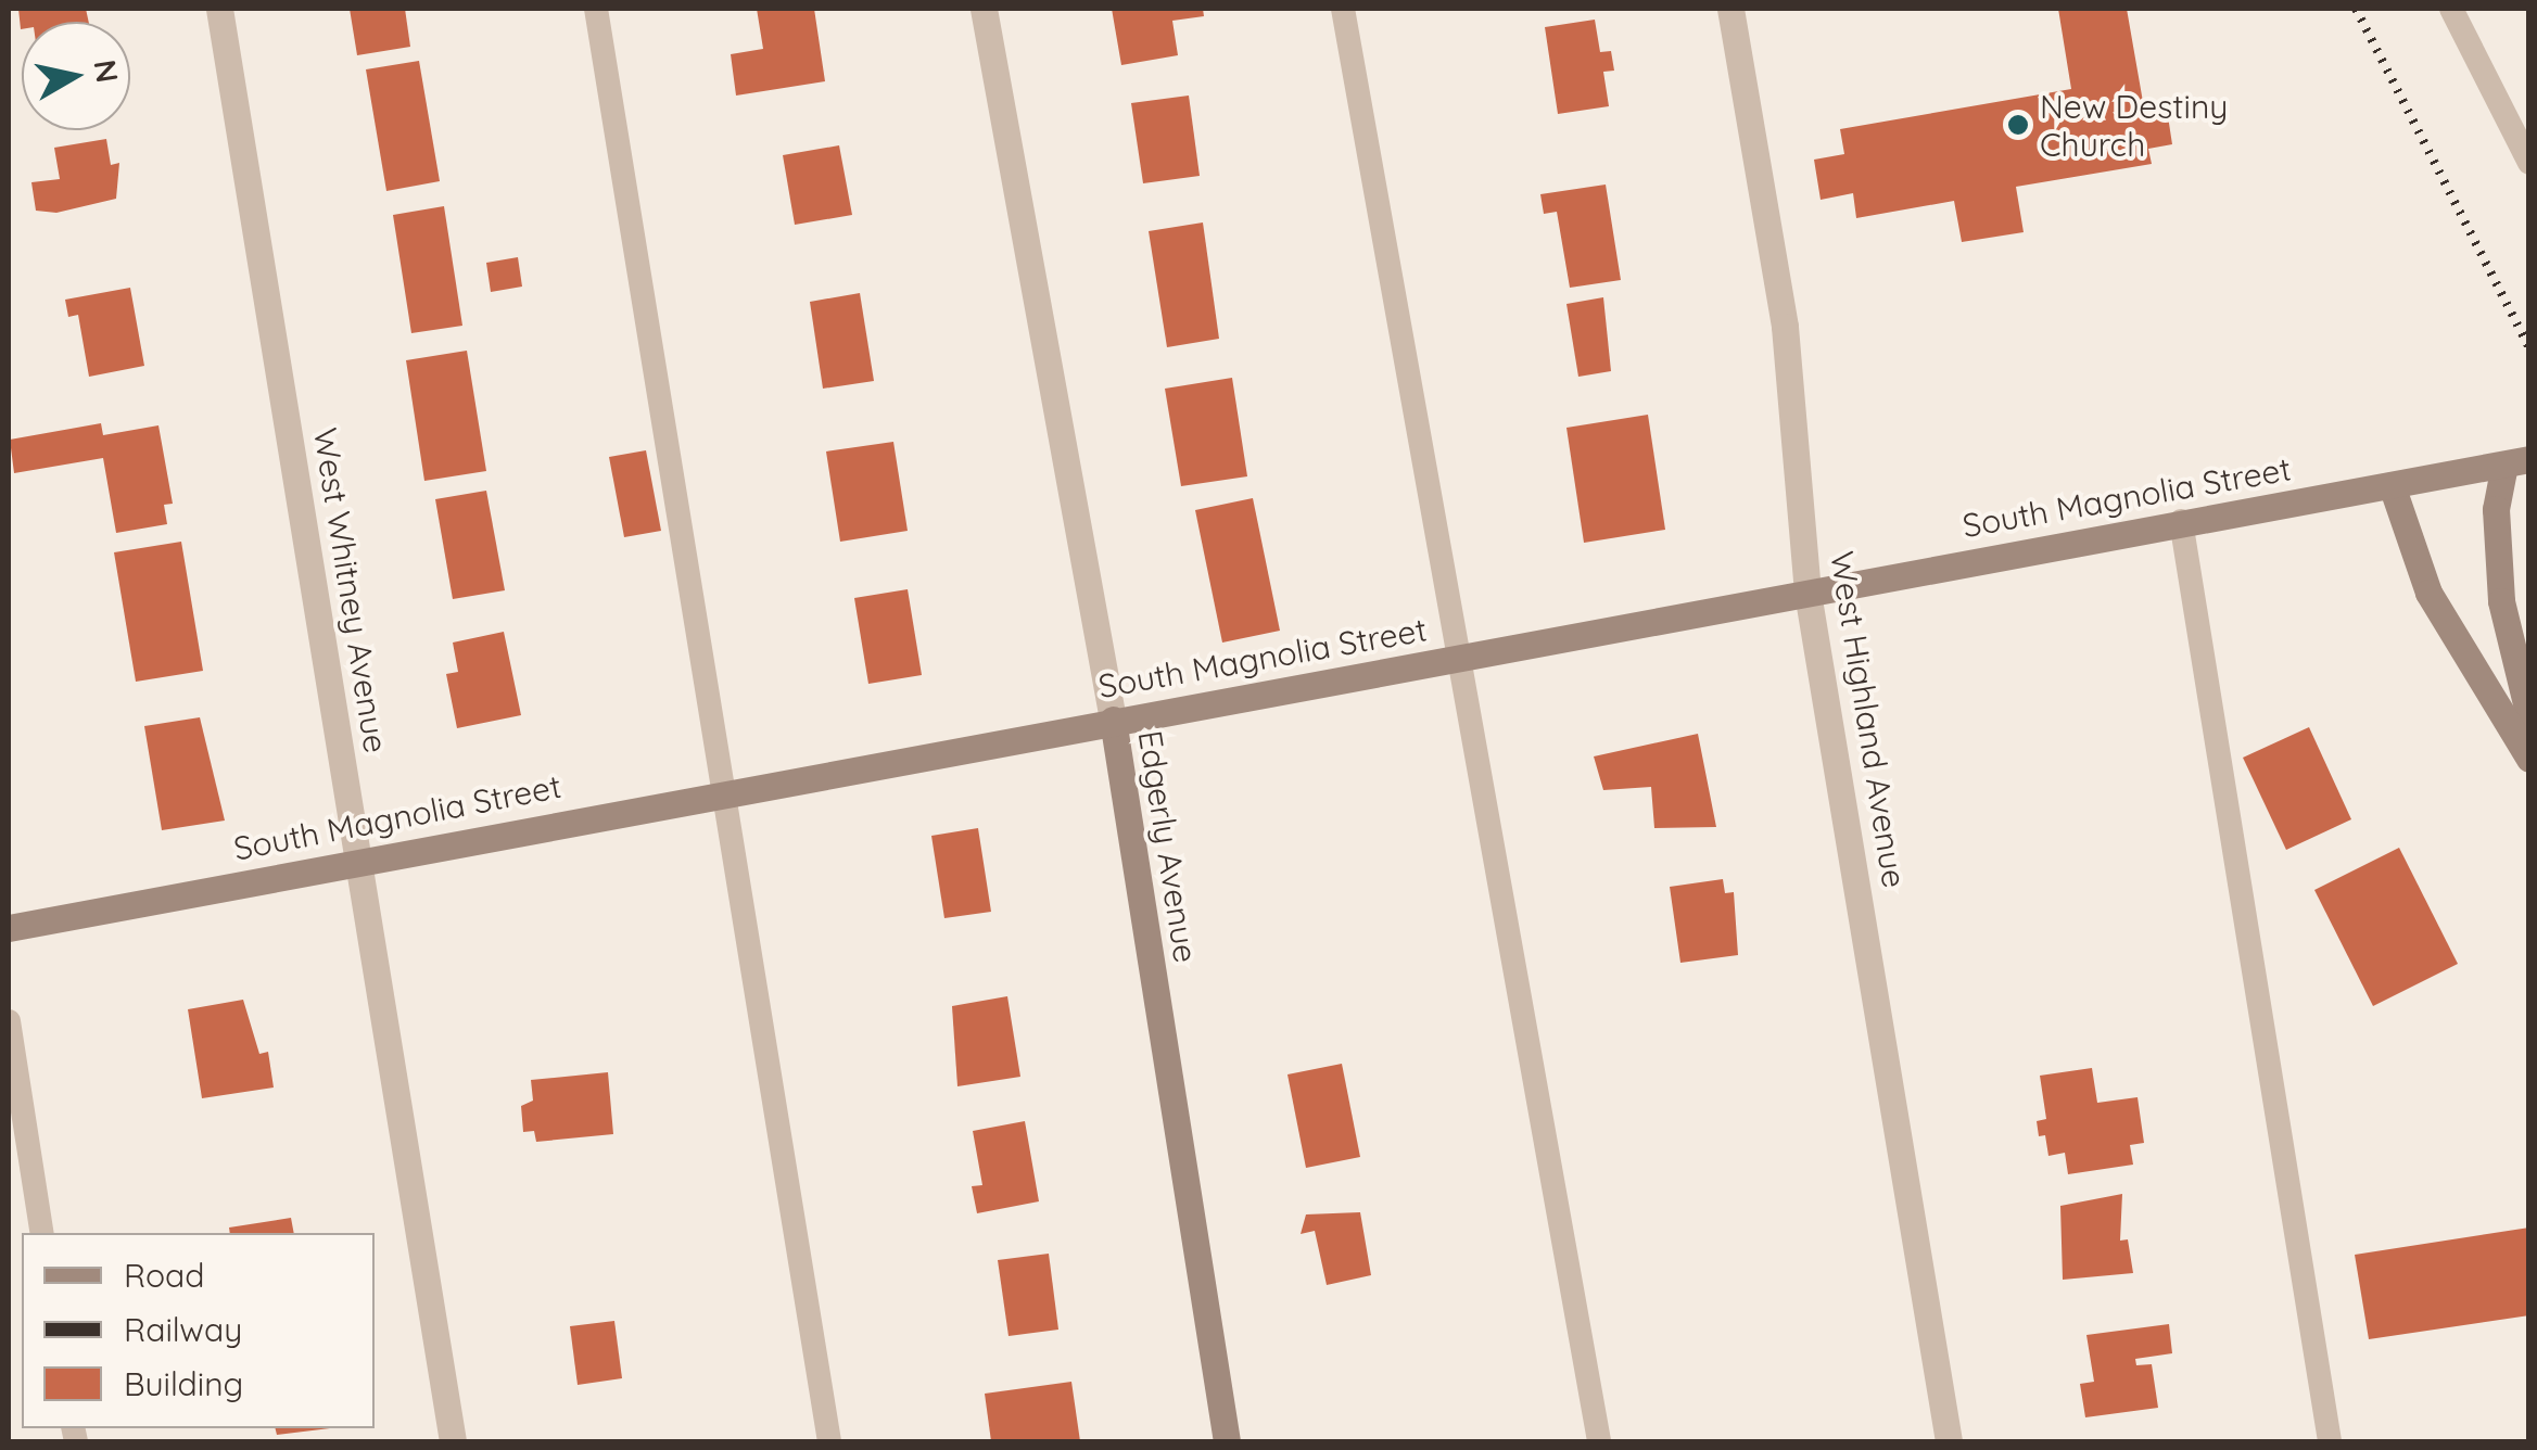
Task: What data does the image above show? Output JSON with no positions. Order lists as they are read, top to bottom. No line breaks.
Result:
{"streets":{"street":["South Magnolia Street","West Whitney Avenue","West Highland Avenue","Edgerly Avenue"]},"crossings":[["South Magnolia Street","West Whitney Avenue"],["South Magnolia Street","West Highland Avenue"],["South Magnolia Street","Edgerly Avenue"]],"places":["New Destiny Church"],"legend":["Road","Railway","Building"],"north":"right"}
